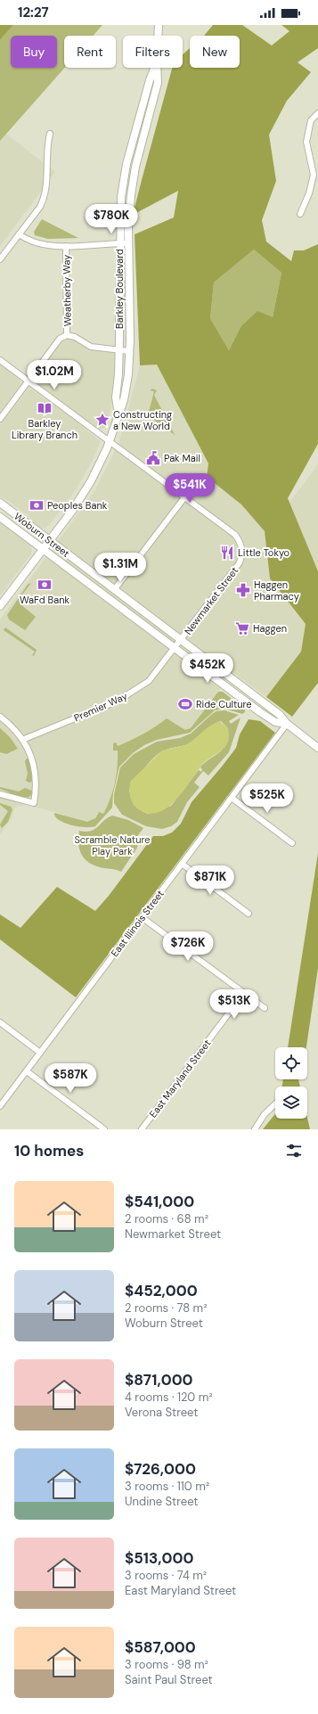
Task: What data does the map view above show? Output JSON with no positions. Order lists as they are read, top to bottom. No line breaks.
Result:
{"streets":{"main road":["Barkley Boulevard","Woburn Street"],"street":["Weatherby Way","Newmarket Street","Premier Way","East Illinois Street","East Maryland Street"]},"crossings":[["Barkley Boulevard","Woburn Street"],["Barkley Boulevard","Newmarket Street"],["Woburn Street","Newmarket Street"],["Woburn Street","Premier Way"],["Woburn Street","East Illinois Street"],["Newmarket Street","Premier Way"]],"parks":["Scramble Nature Play Park"],"places":{"library":["Barkley Library Branch"],"place":["Constructing a New World"],"public building":["Pak Mail"],"bank":["Peoples Bank","WaFd Bank"],"restaurant":["Little Tokyo"],"pharmacy":["Haggen Pharmacy"],"supermarket":["Haggen"],"sports":["Ride Culture"]},"page":{"status":"12:27","chip":["Buy","Rent","Filters","New"],"price":["$780K","$1.02M","$541K","$1.31M","$452K","$525K","$871K","$726K","$513K","$587K"],"heading":"10 homes","list":[{"name":"$541,000","note":"2 rooms · 68 m² · Newmarket Street"},{"name":"$452,000","note":"2 rooms · 78 m² · Woburn Street"},{"name":"$871,000","note":"4 rooms · 120 m² · Verona Street"},{"name":"$726,000","note":"3 rooms · 110 m² · Undine Street"},{"name":"$513,000","note":"3 rooms · 74 m² · East Maryland Street"},{"name":"$587,000","note":"3 rooms · 98 m² · Saint Paul Street"}]}}
